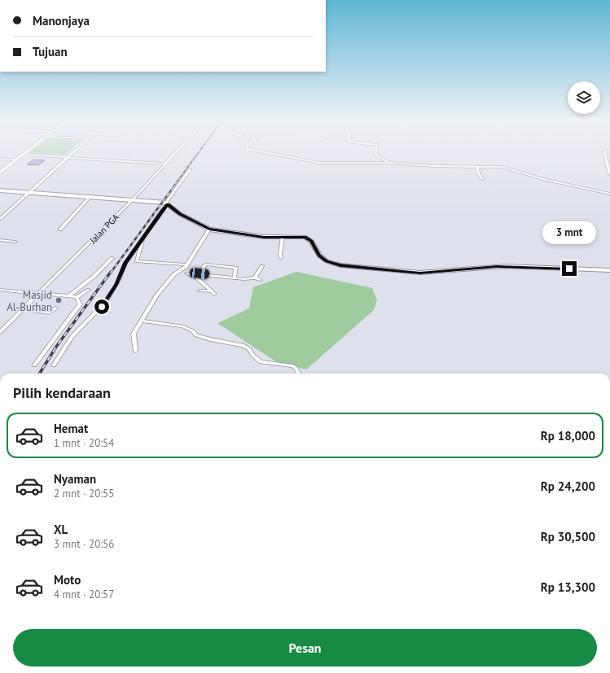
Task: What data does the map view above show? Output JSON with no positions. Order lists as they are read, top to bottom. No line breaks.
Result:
{"streets":{"street":["Jalan PGA"]},"places":["Masjid Al-Burhan"],"page":{"banner":["Manonjaya","Tujuan"],"bubble":"3 mnt","heading":"Pilih kendaraan","list":[{"name":"Hemat","note":"1 mnt · 20:54","value":"Rp 18,000"},{"name":"Nyaman","note":"2 mnt · 20:55","value":"Rp 24,200"},{"name":"XL","note":"3 mnt · 20:56","value":"Rp 30,500"},{"name":"Moto","note":"4 mnt · 20:57","value":"Rp 13,300"}],"buttons":"Pesan"}}
